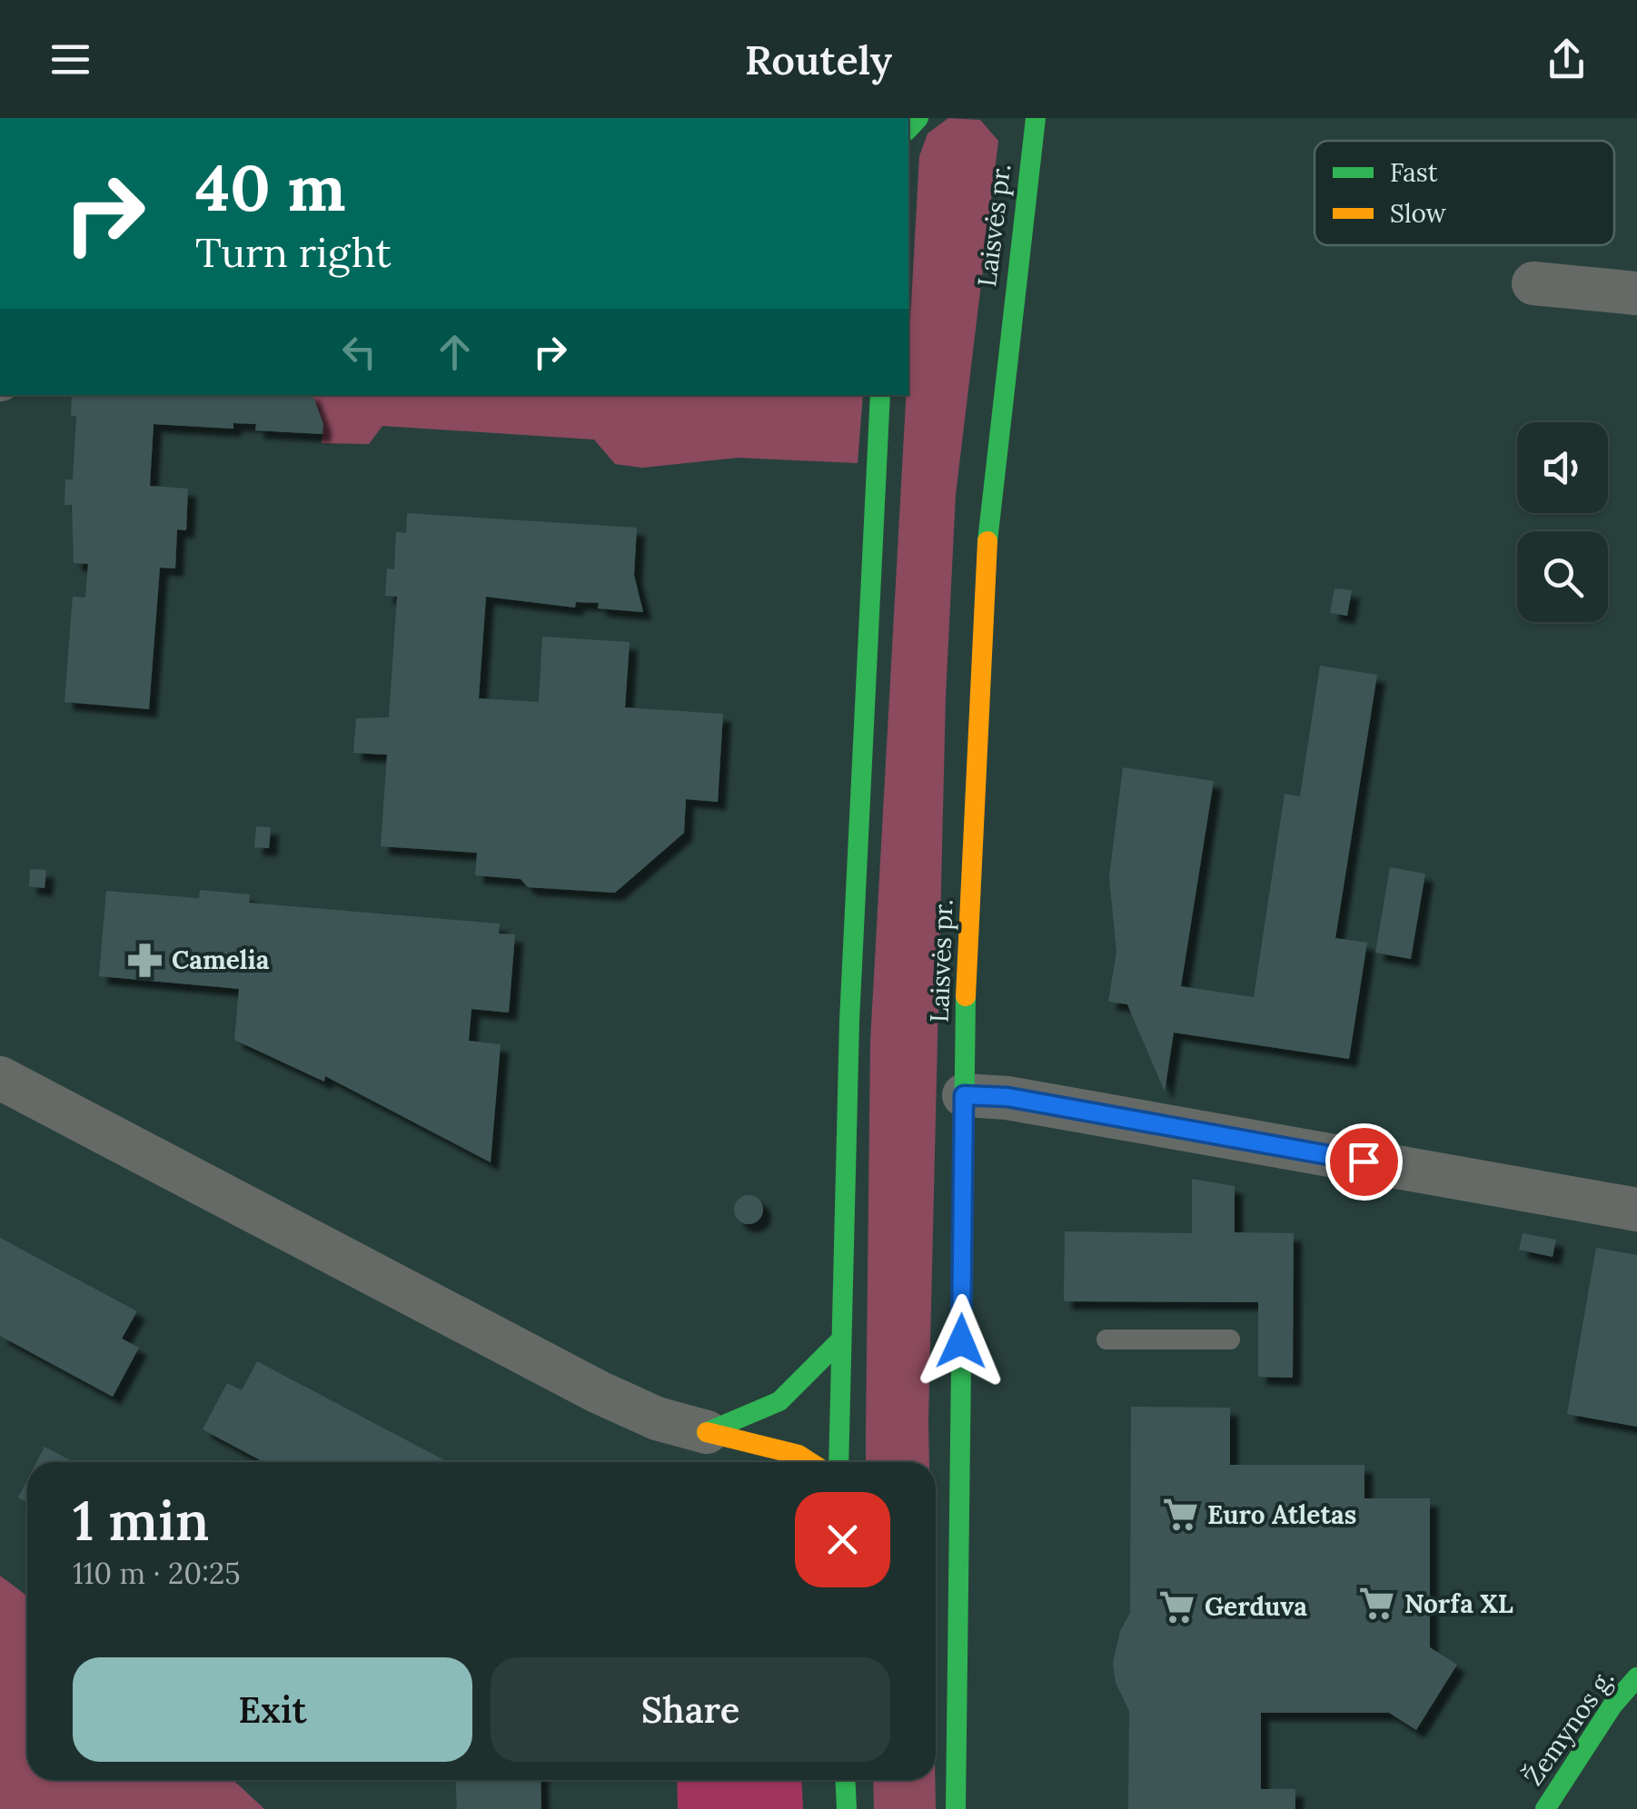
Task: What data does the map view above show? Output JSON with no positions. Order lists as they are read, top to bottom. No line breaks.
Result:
{"streets":{"main road":["Laisvės pr.","Žemynos g."]},"places":{"pharmacy":["Camelia"],"supermarket":["Euro Atletas","Norfa XL","Gerduva"]},"legend":["Fast","Slow"],"page":{"header":"Routely","turn":["40 m","Turn right"],"heading":["1 min","110 m · 20:25"],"buttons":["Exit","Share"]}}
